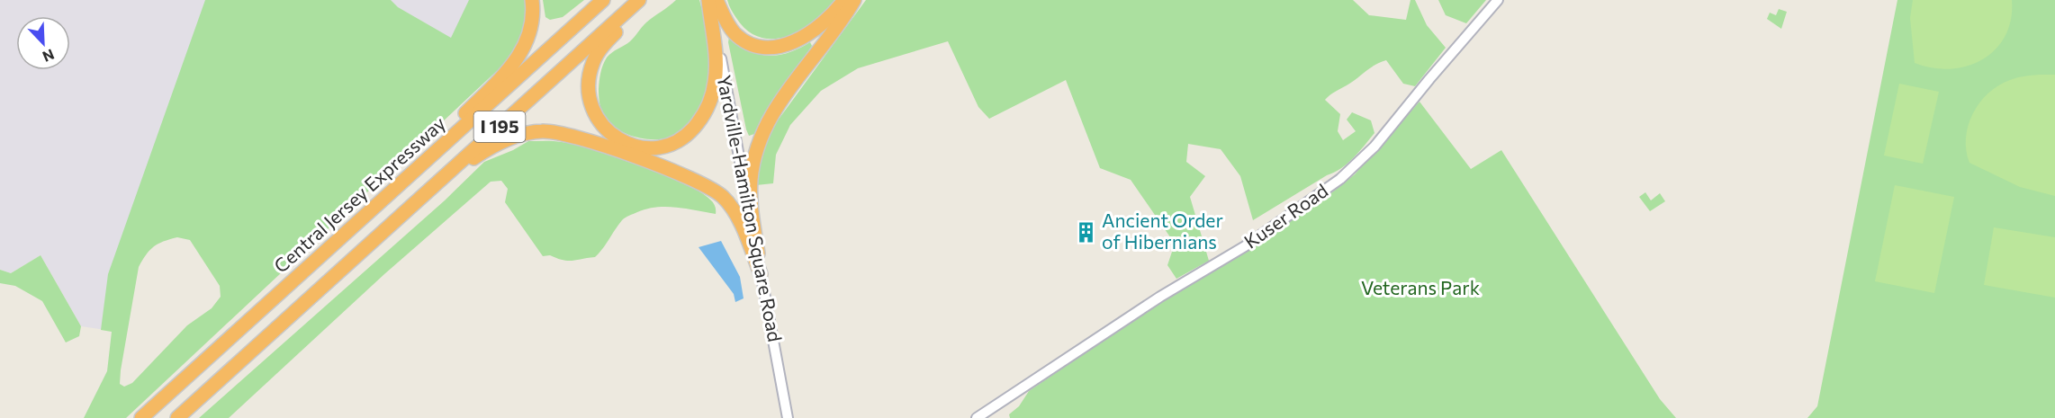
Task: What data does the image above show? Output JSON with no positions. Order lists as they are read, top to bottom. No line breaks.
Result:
{"streets":{"highway":["I 195","Central Jersey Expressway"],"street":["Yardville-Hamilton Square Road","Kuser Road"]},"parks":["Veterans Park"],"places":{"building":["Ancient Order of Hibernians"]},"north":"bottom right"}
